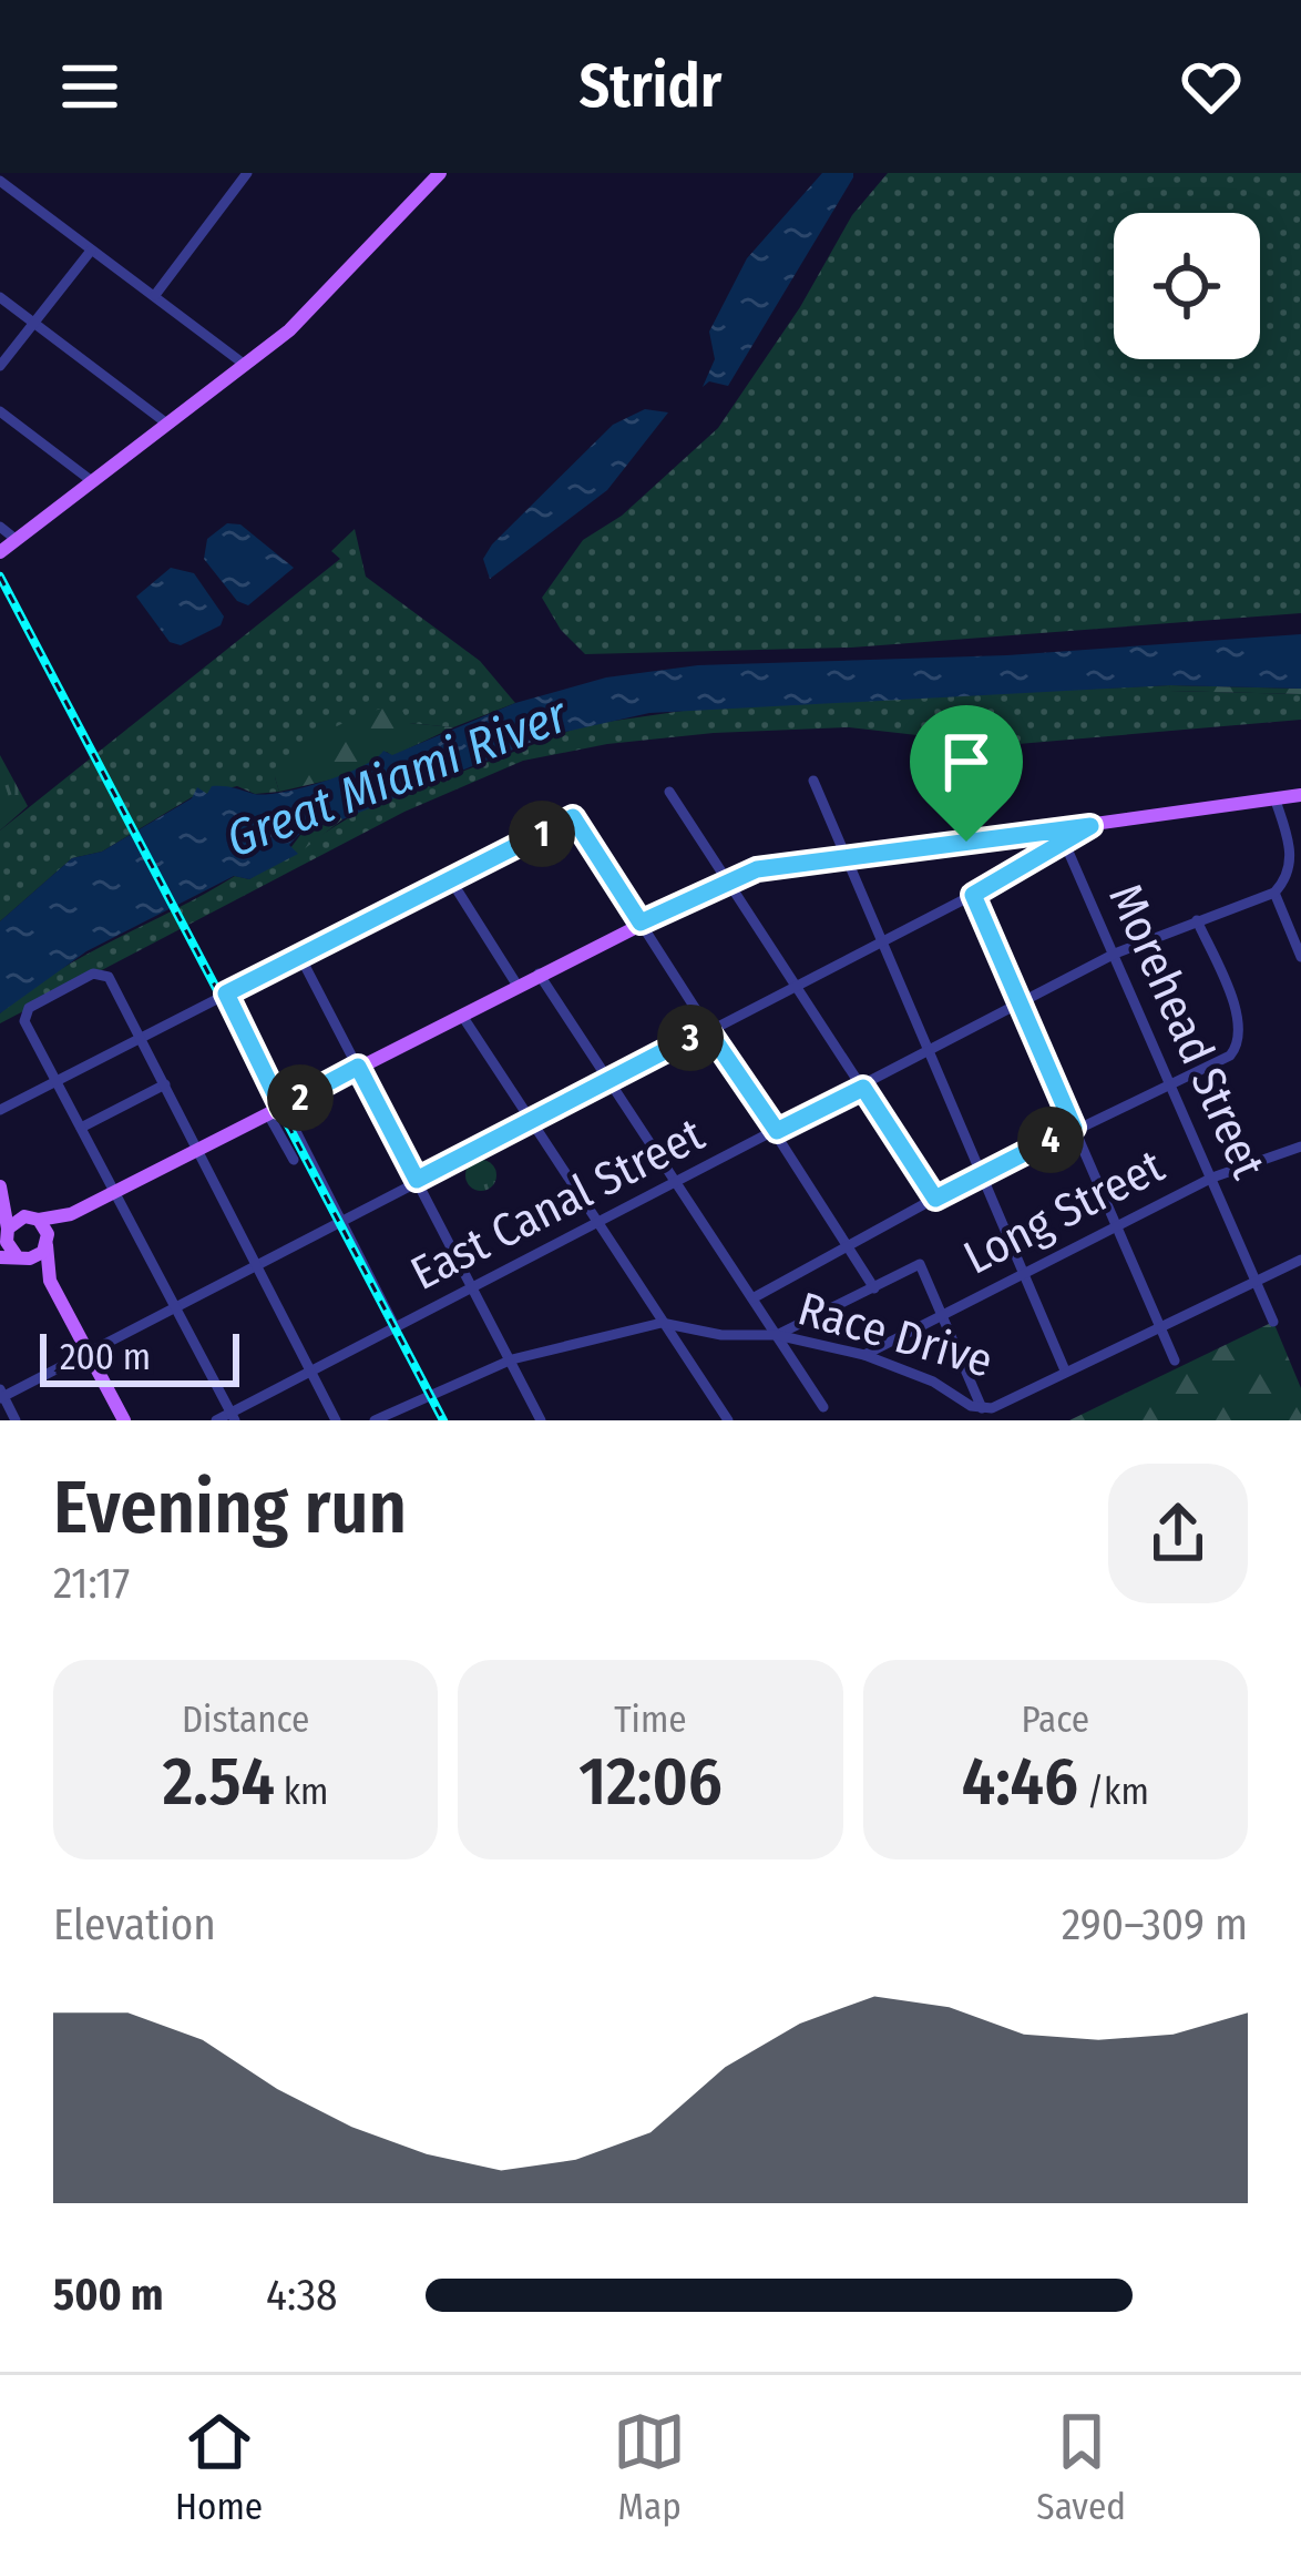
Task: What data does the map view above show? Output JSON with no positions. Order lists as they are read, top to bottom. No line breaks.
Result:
{"streets":{"street":["Morehead Street","East Canal Street","Long Street","Race Drive"]},"crossings":[["Morehead Street","East Canal Street"],["Morehead Street","Long Street"],["Morehead Street","Race Drive"],["Long Street","Race Drive"]],"water":["Great Miami River"],"scale_bar":"200 m","page":{"header":"Stridr","pins":["1","3","2","4"],"scale":"200 m","heading":["Evening run","21:17"],"stats":[["Distance","2.54 km"],["Time","12:06"],["Pace","4:46 /km"]],"chart":["Elevation","290–309 m"],"list":[{"name":"500 m","note":"4:38"}],"tabs":["Home","Map","Saved"]}}
